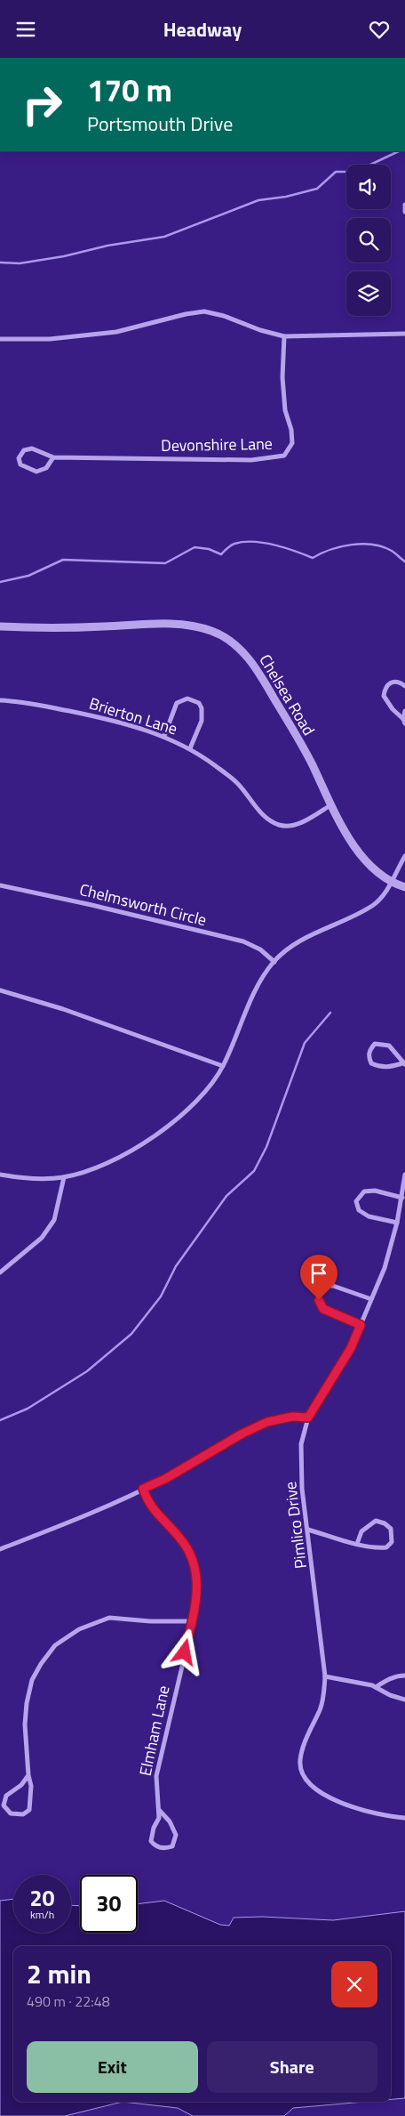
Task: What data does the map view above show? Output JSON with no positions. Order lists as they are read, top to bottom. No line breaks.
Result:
{"streets":{"street":["Devonshire Lane","Chelsea Road","Brierton Lane","Chelmsworth Circle","Pimlico Drive","Elmham Lane"]},"crossings":[["Chelsea Road","Brierton Lane"]],"page":{"header":"Headway","turn":["170 m","Portsmouth Drive"],"speed":"20 km/h","limit":"30","heading":["2 min","490 m · 22:48"],"buttons":["Exit","Share"]}}
